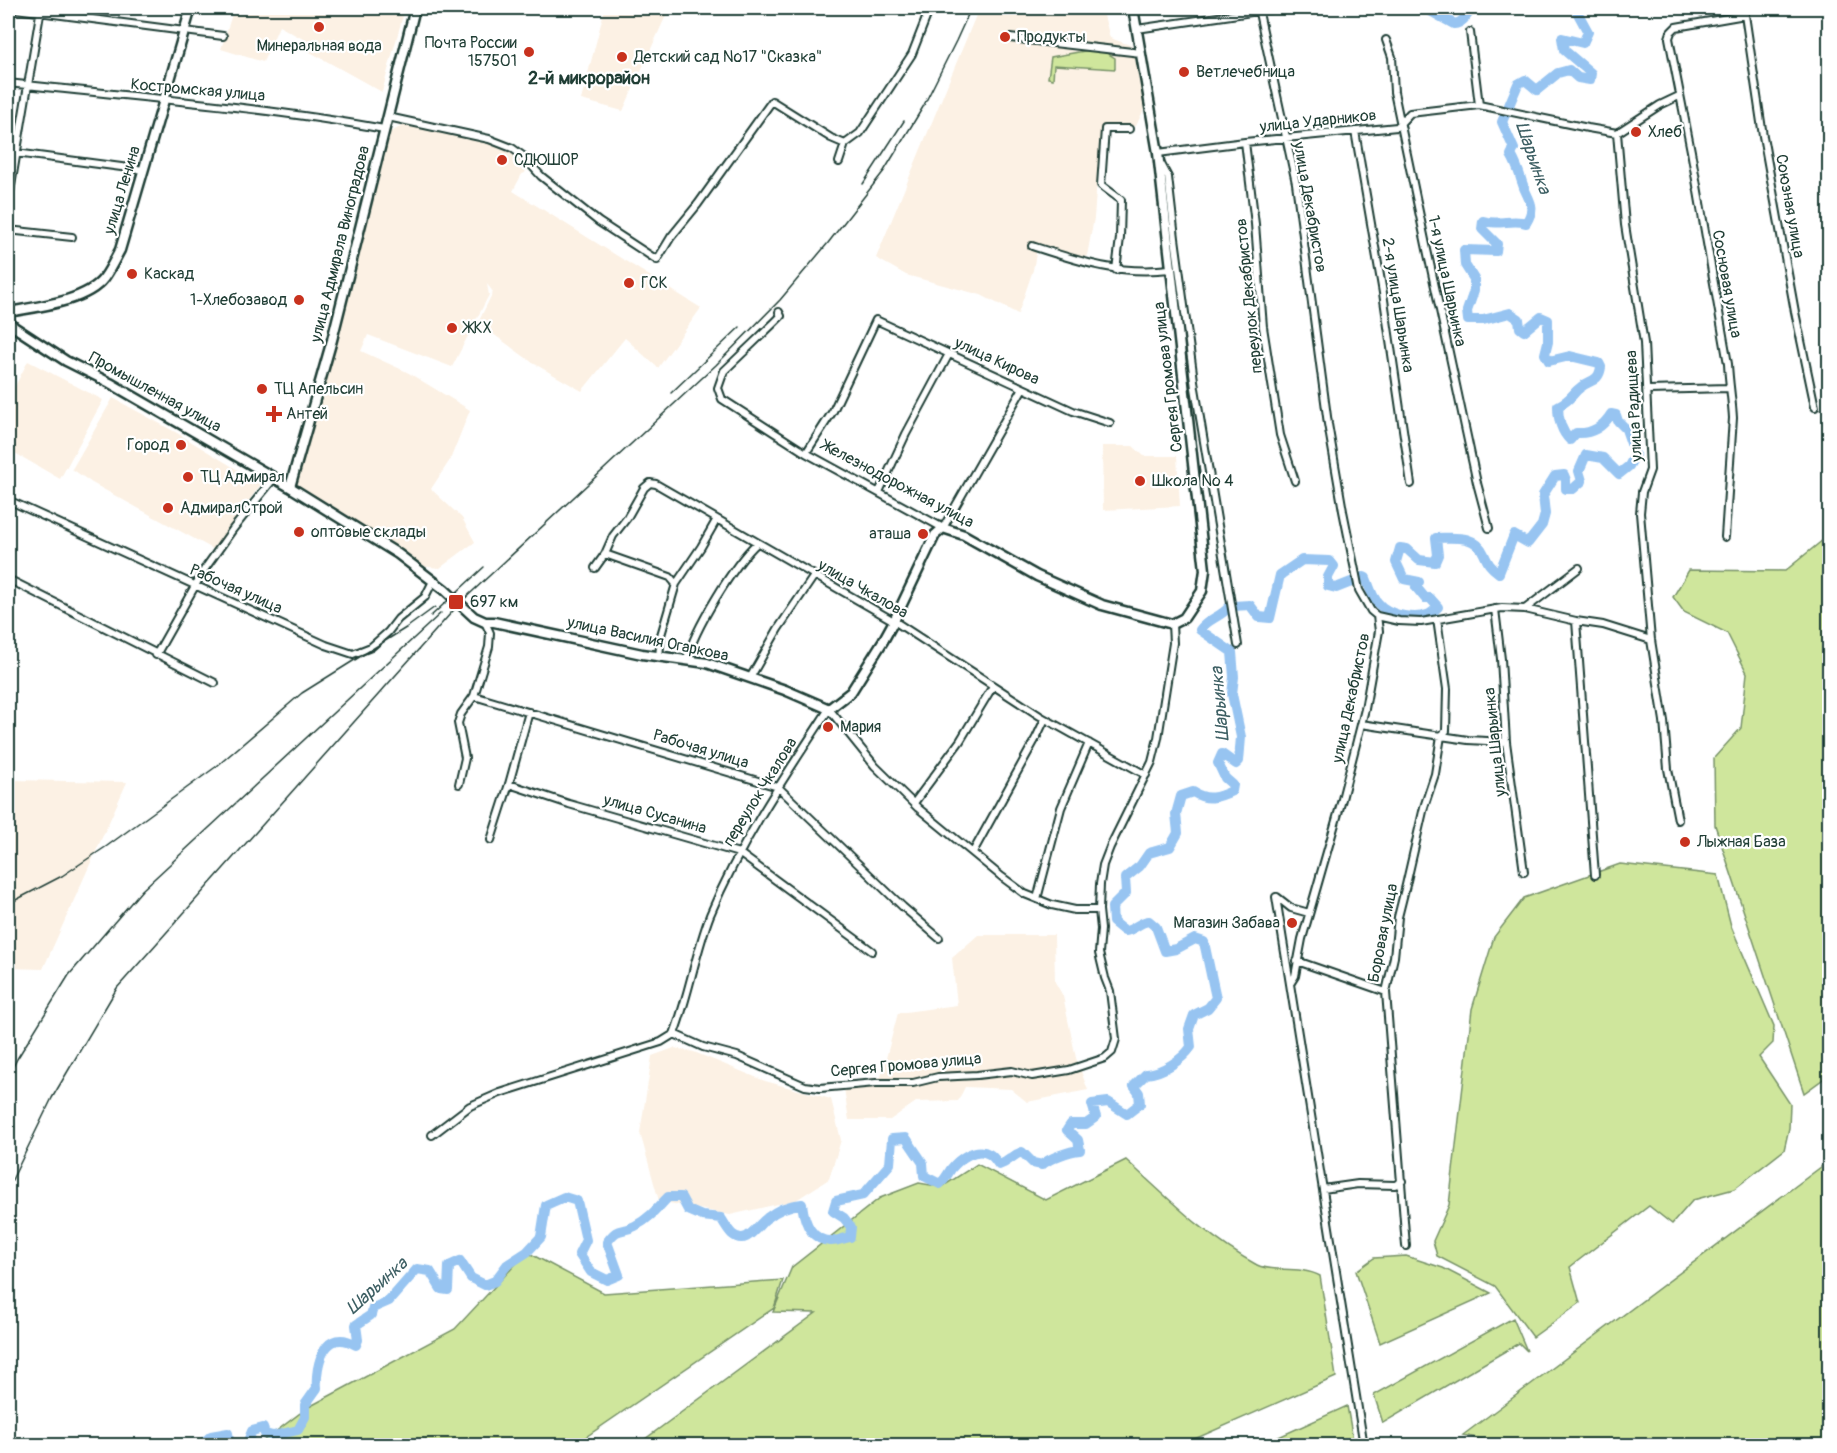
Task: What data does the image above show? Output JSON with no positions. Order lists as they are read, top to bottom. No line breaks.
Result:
{"streets":{"street":["Костромская улица","улица Ударников","улица Ленина","Союзная улица","улица Декабристов","улица Адмирала Виноградова","1-я улица Шарьинка","Сосновая улица","переулок Декабристов","2-я улица Шарьинка","улица Кирова","Сергея Громова улица","Промышленная улица","улица Радищева","Железнодорожная улица","Рабочая улица","улица Чкалова","улица Василия Огаркова","улица Шарьинка","переулок Чкалова","улица Сусанина","Боровая улица"]},"crossings":[["Костромская улица","улица Ленина"],["Костромская улица","улица Адмирала Виноградова"],["улица Ударников","улица Декабристов"],["улица Ударников","1-я улица Шарьинка"],["улица Ударников","переулок Декабристов"],["улица Ударников","2-я улица Шарьинка"],["улица Ударников","Сергея Громова улица"],["улица Ударников","улица Радищева"],["Союзная улица","Сосновая улица"],["улица Адмирала Виноградова","Промышленная улица"],["улица Кирова","Железнодорожная улица"],["улица Кирова","переулок Чкалова"],["Сергея Громова улица","Железнодорожная улица"],["Сергея Громова улица","улица Чкалова"],["Сергея Громова улица","улица Василия Огаркова"],["Сергея Громова улица","переулок Чкалова"],["Промышленная улица","Рабочая улица"],["Промышленная улица","улица Василия Огаркова"],["Железнодорожная улица","переулок Чкалова"],["Рабочая улица","улица Василия Огаркова"],["Рабочая улица","переулок Чкалова"],["улица Чкалова","переулок Чкалова"],["улица Василия Огаркова","переулок Чкалова"],["переулок Чкалова","улица Сусанина"]],"districts":["2-й микрорайон"],"water":["Шарьинка"],"places":{"other":["Минеральная вода","Продукты","Почта России 157501","Детский сад №17 \"Сказка\"","Ветлечебница","Хлеб","СДЮШОР","Каскад","ГСК","1-Хлебозавод","ЖКХ","ТЦ Апельсин","Город","ТЦ Адмирал","Школа № 4","АдмиралСтрой","оптовые склады","аташа","Мария","Лыжная База","Магазин Забава"],"health":["Антей"],"transit":["697 км"]}}
